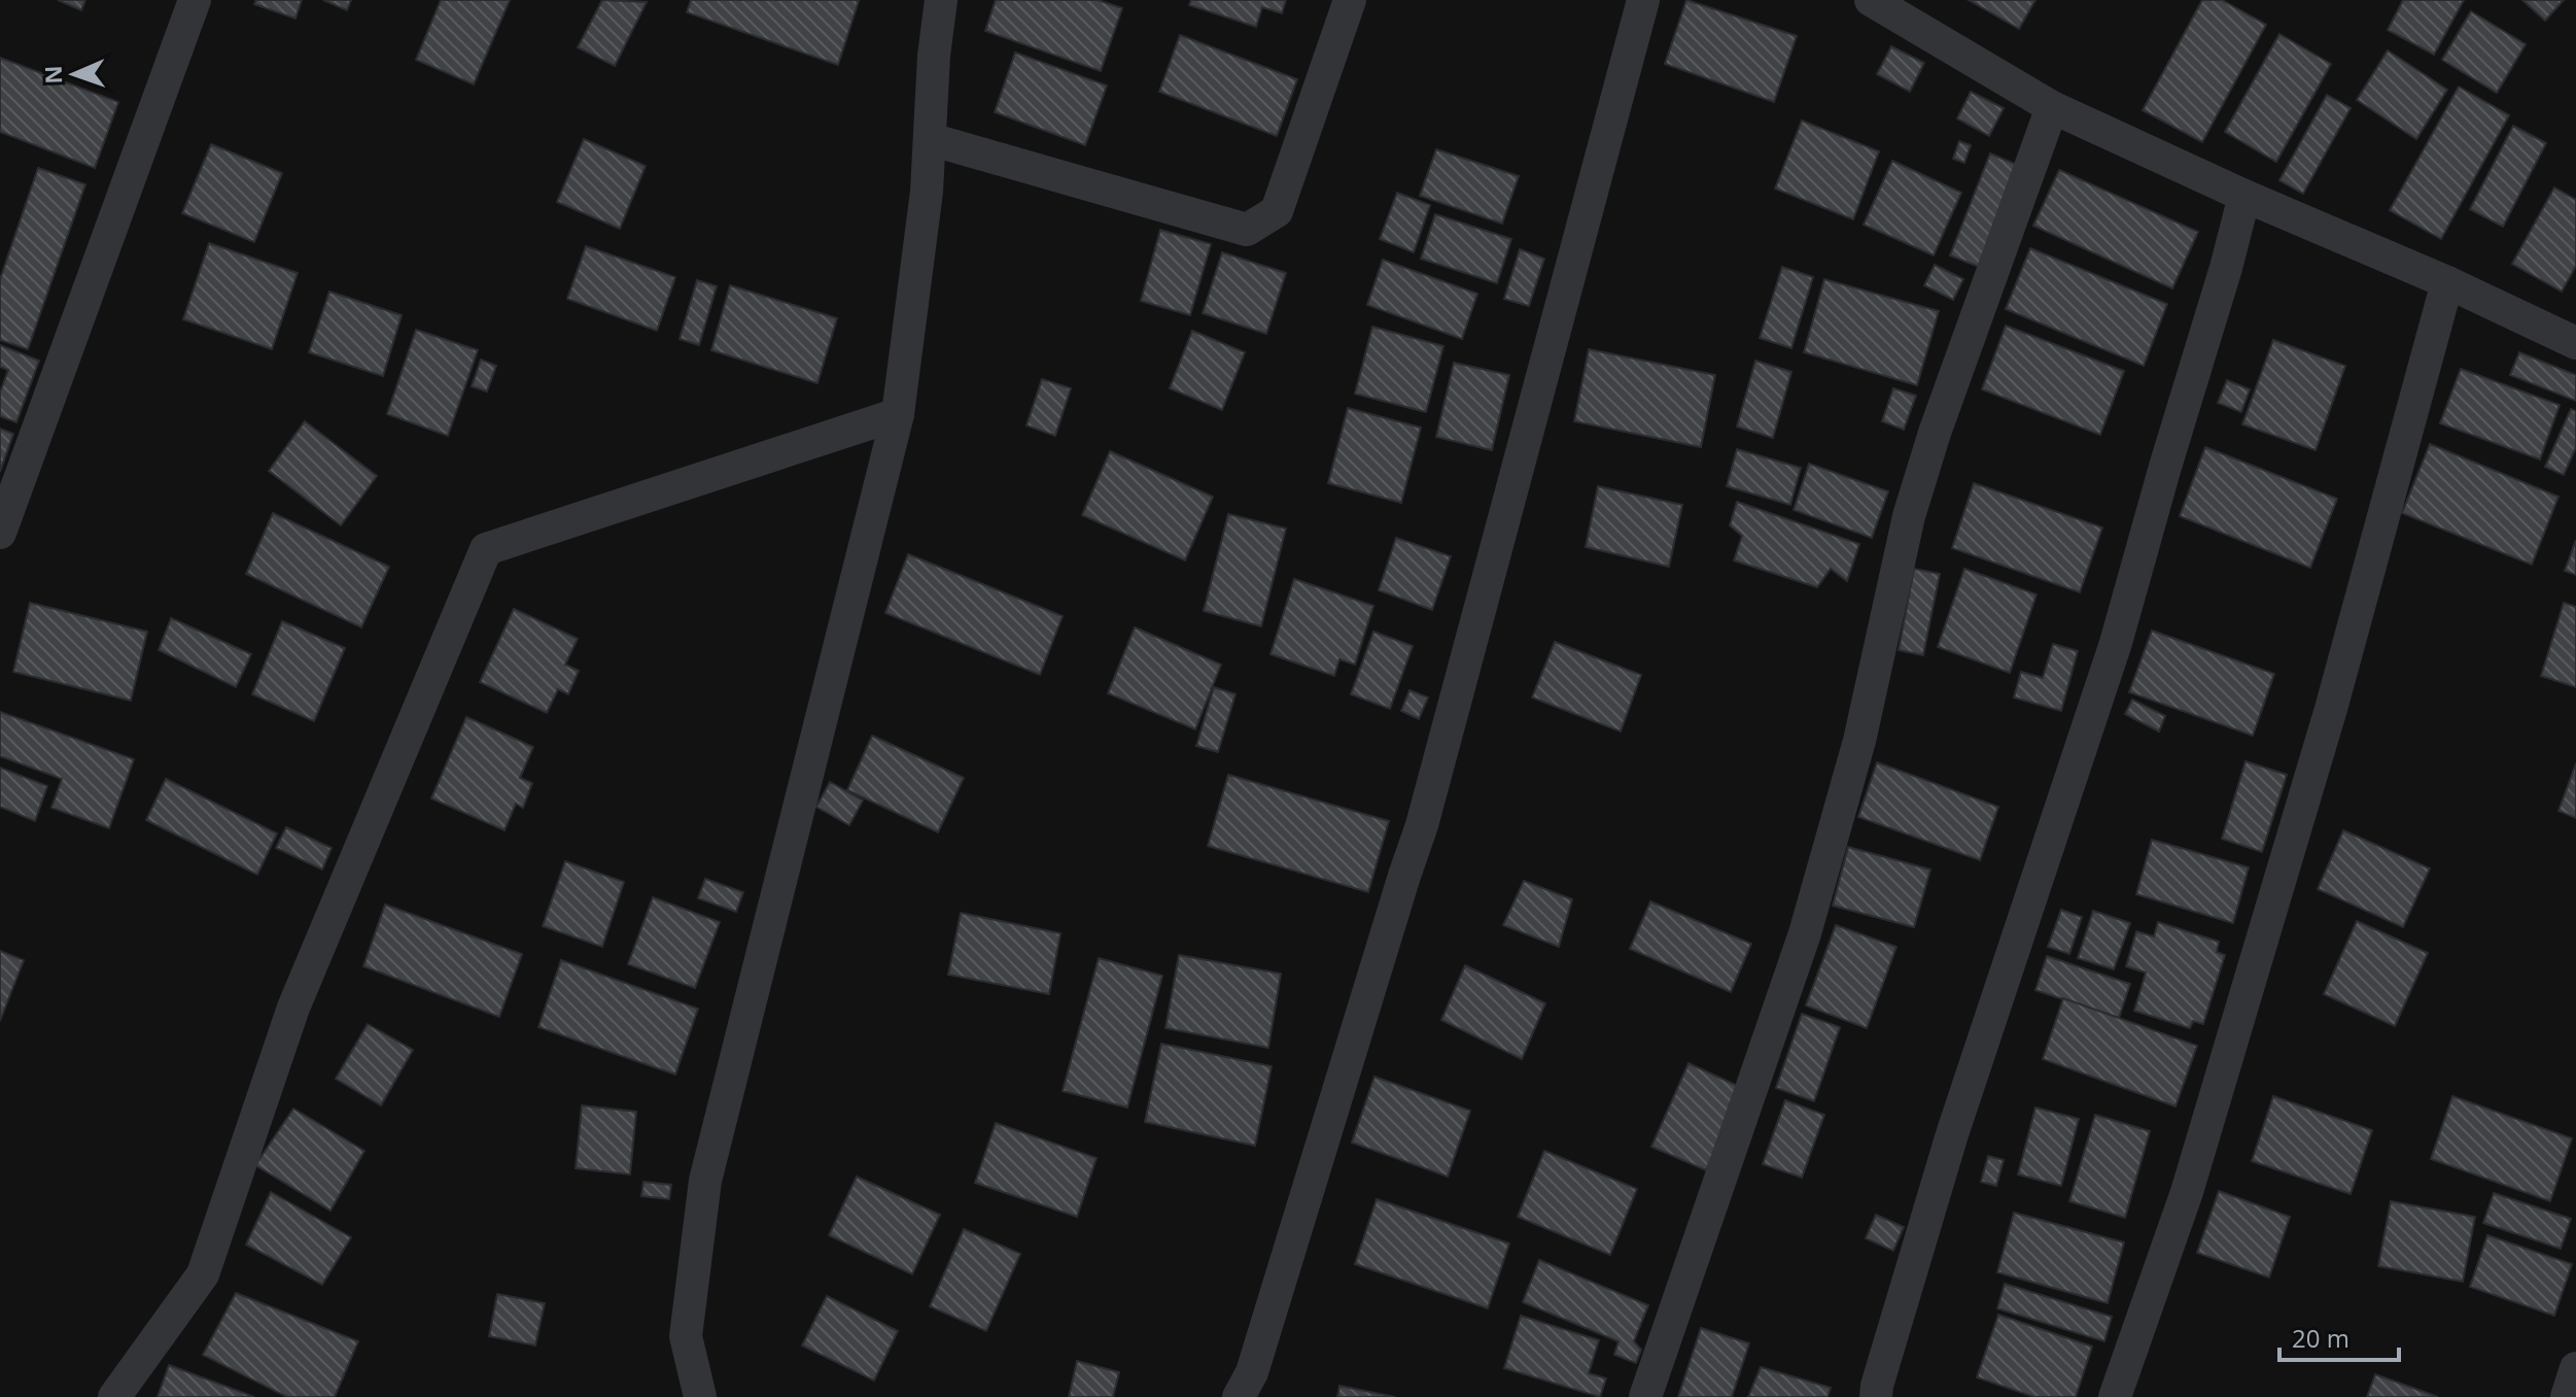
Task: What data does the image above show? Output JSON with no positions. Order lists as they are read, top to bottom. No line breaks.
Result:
{"scale_bar":"20 m","north":"left"}
